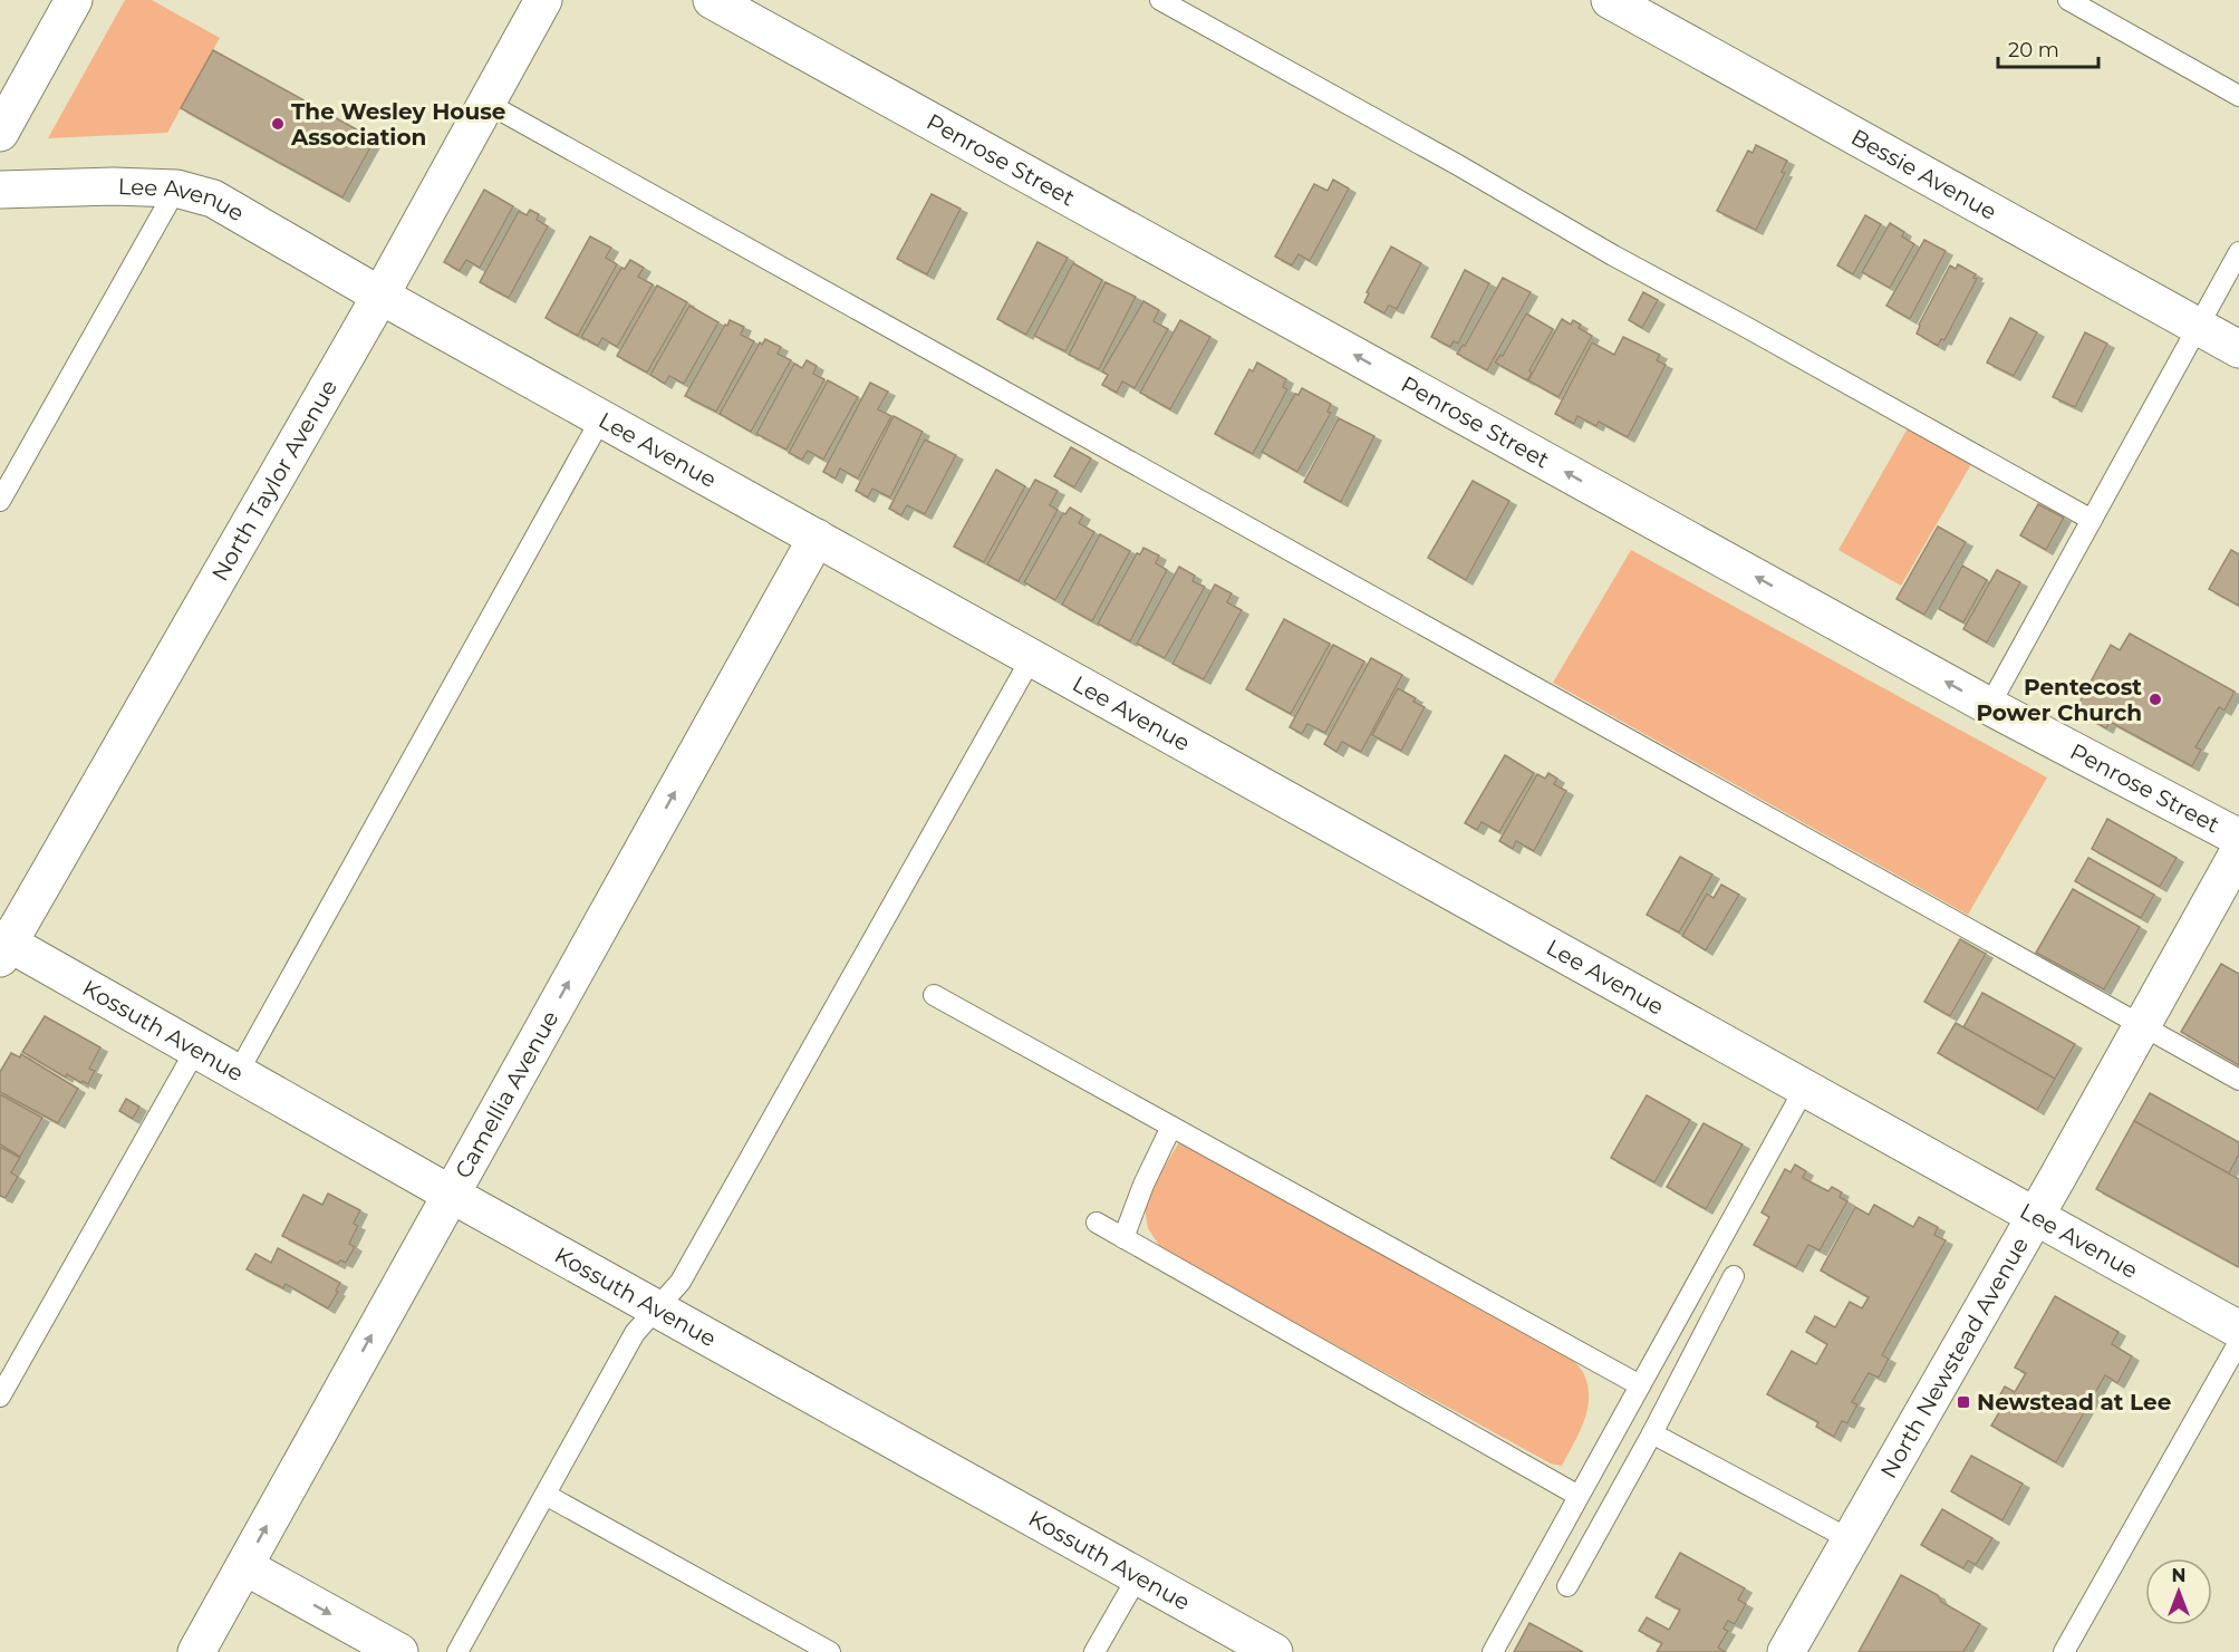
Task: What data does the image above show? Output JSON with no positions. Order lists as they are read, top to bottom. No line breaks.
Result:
{"streets":{"street":["Penrose Street","Bessie Avenue","Lee Avenue","North Taylor Avenue","Kossuth Avenue","Camellia Avenue","North Newstead Avenue"]},"crossings":[["Lee Avenue","North Taylor Avenue"],["Lee Avenue","Camellia Avenue"],["Lee Avenue","North Newstead Avenue"],["North Taylor Avenue","Kossuth Avenue"],["Kossuth Avenue","Camellia Avenue"]],"one_way":["Penrose Street","Camellia Avenue"],"places":{"other":["The Wesley House Association","Pentecost Power Church"],"transit":["Newstead at Lee"]},"scale_bar":"20 m","north":"top"}
